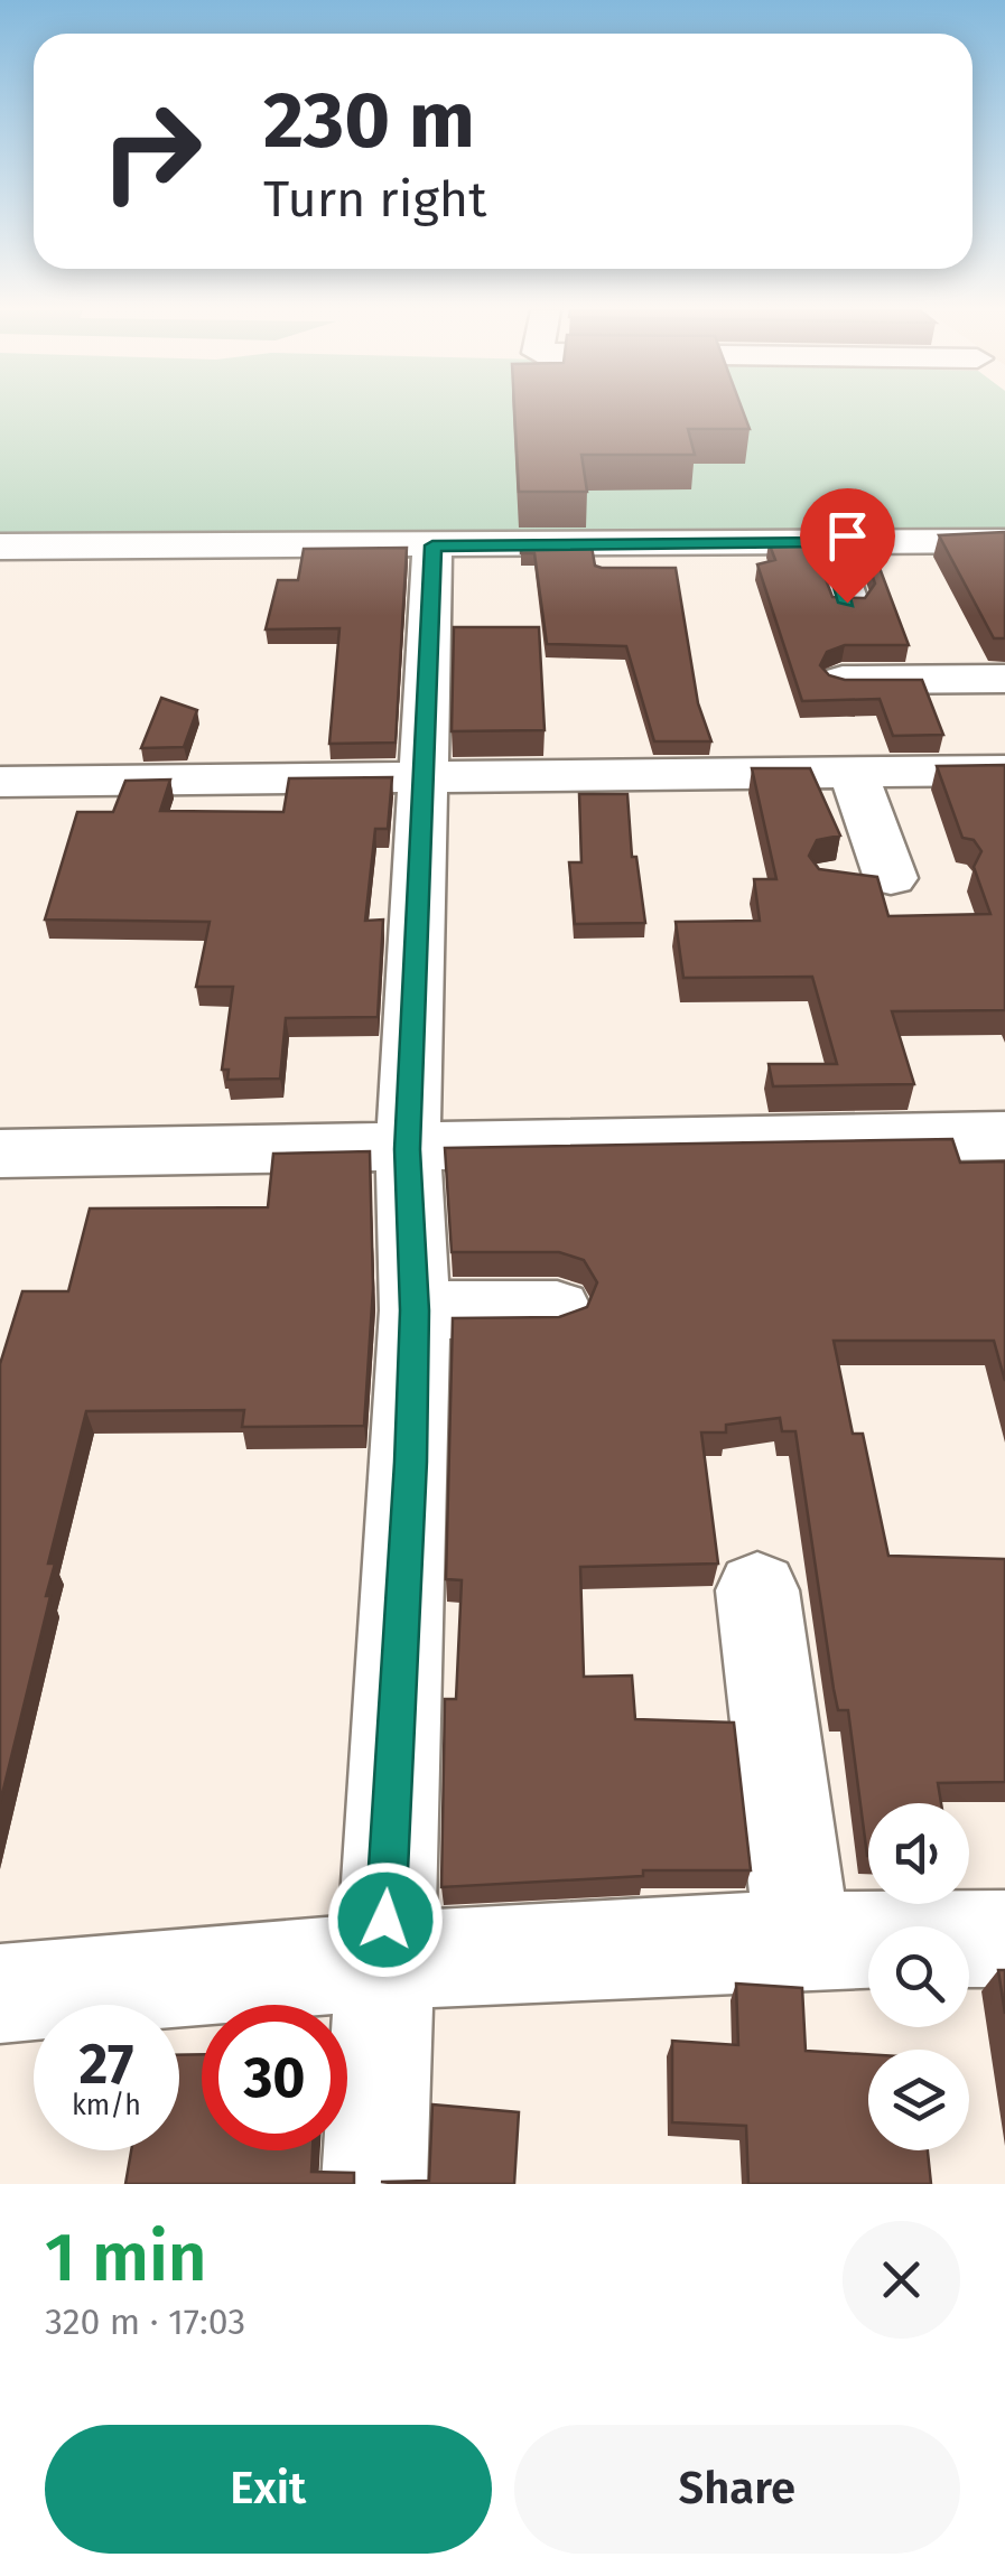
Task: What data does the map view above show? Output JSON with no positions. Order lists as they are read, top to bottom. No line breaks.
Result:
{"page":{"turn":["230 m","Turn right"],"speed":"27 km/h","limit":"30","heading":["1 min","320 m · 17:03"],"buttons":["Exit","Share"]}}
